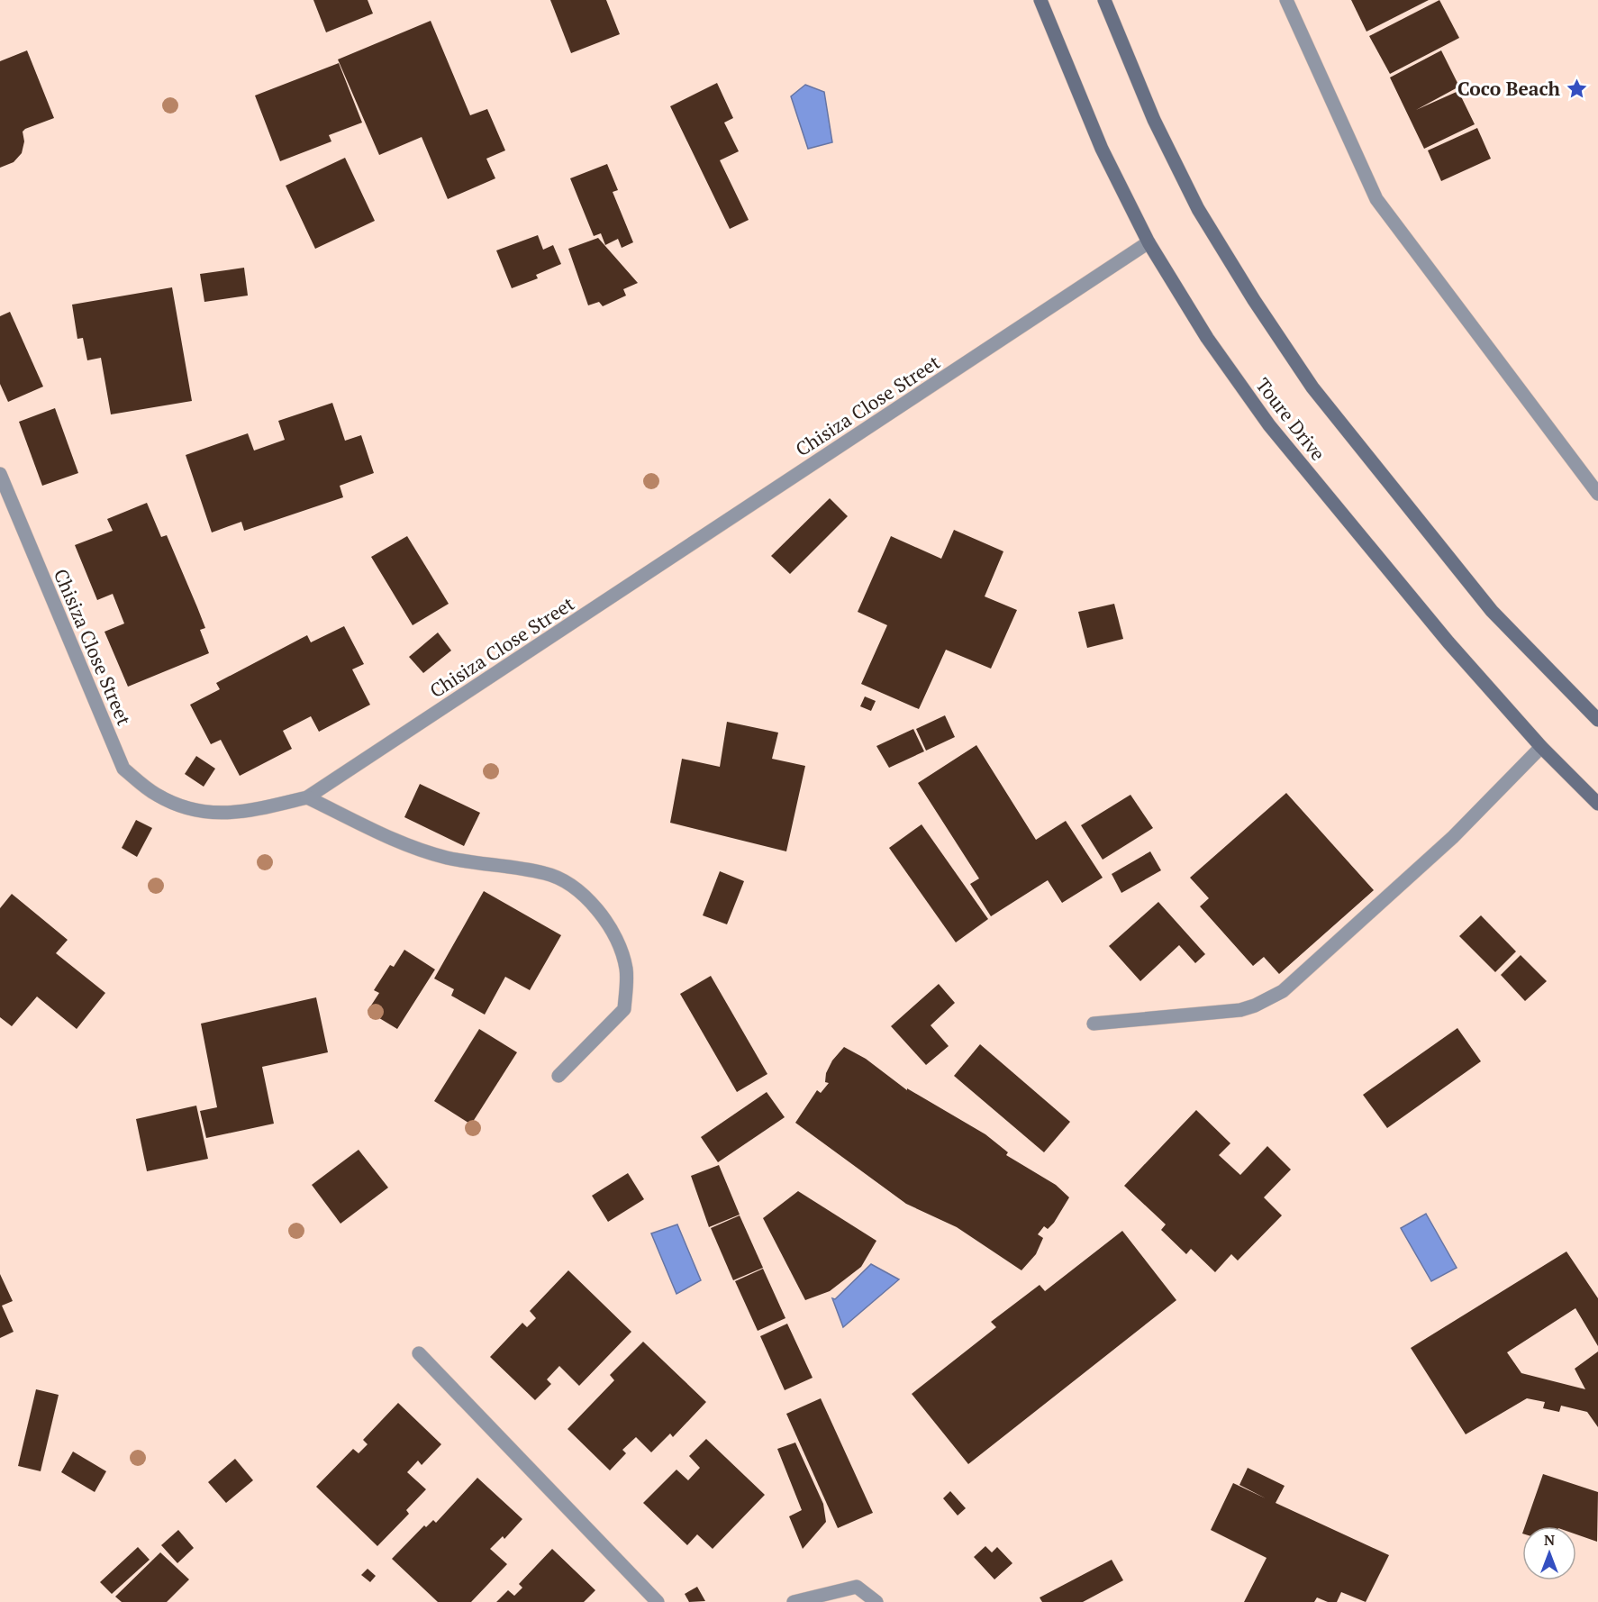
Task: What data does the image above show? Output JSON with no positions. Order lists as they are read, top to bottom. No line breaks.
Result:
{"streets":{"main road":["Toure Drive"],"street":["Chisiza Close Street"]},"crossings":[["Chisiza Close Street","Toure Drive"]],"places":{"place":["Coco Beach"]},"north":"top"}
